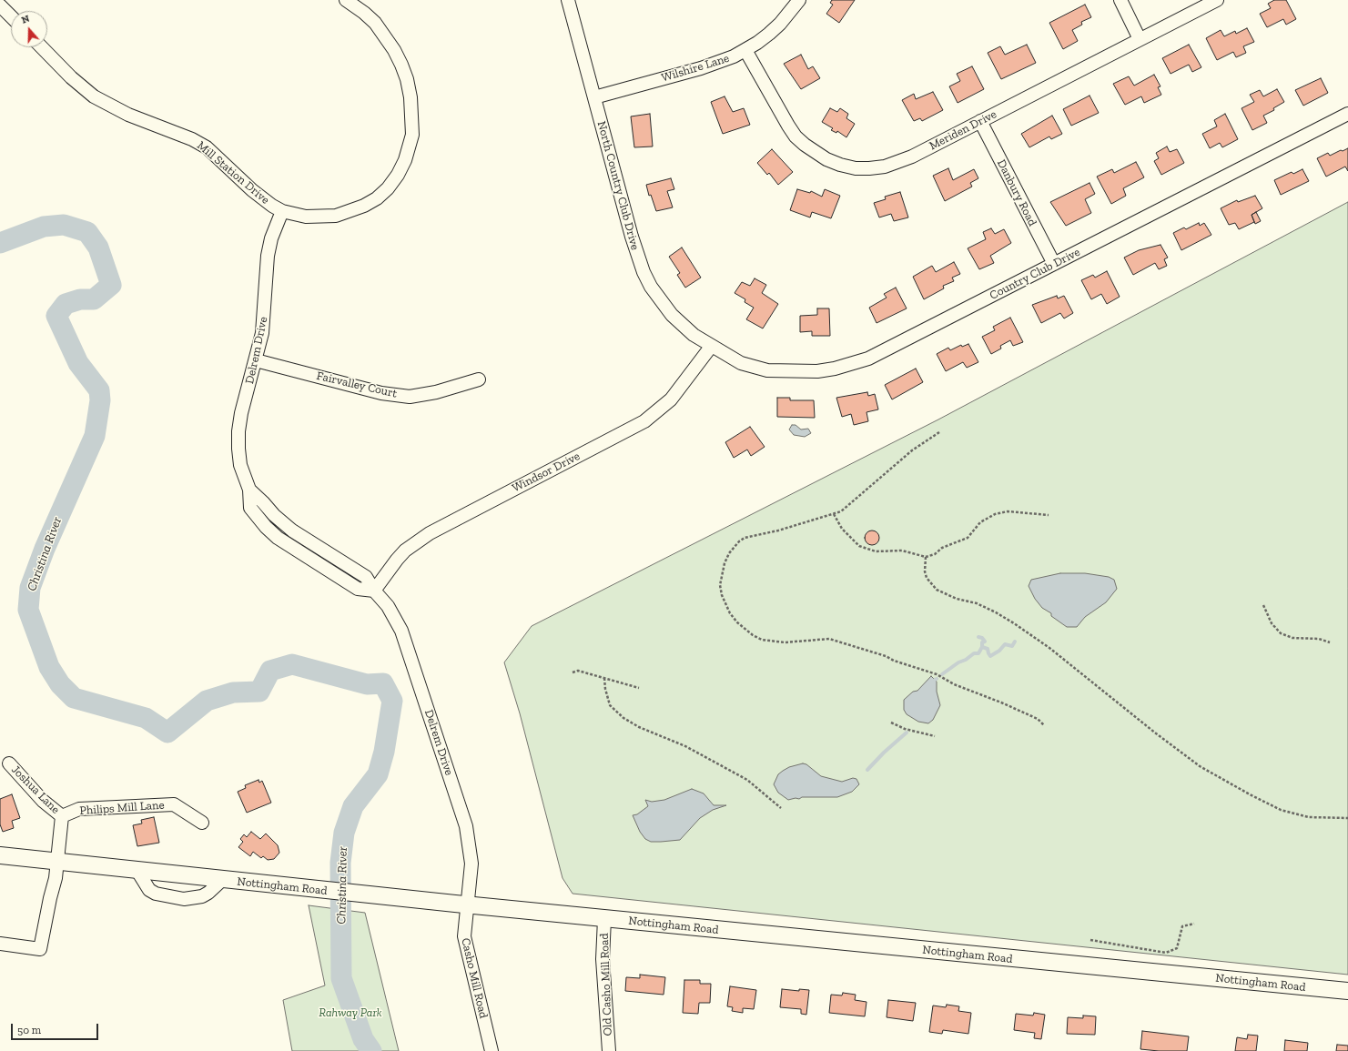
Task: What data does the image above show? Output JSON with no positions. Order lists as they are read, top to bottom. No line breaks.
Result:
{"streets":{"main road":["Nottingham Road"],"street":["Wilshire Lane","Meriden Drive","Mill Station Drive","North Country Club Drive","Danbury Road","Country Club Drive","Delrem Drive","Fairvalley Court","Windsor Drive","Joshua Lane","Philips Mill Lane","Casho Mill Road","Old Casho Mill Road"]},"crossings":[["Wilshire Lane","Meriden Drive"],["Wilshire Lane","North Country Club Drive"],["Meriden Drive","Danbury Road"],["Mill Station Drive","Delrem Drive"],["North Country Club Drive","Country Club Drive"],["North Country Club Drive","Windsor Drive"],["Danbury Road","Country Club Drive"],["Country Club Drive","Windsor Drive"],["Delrem Drive","Fairvalley Court"],["Delrem Drive","Windsor Drive"],["Delrem Drive","Nottingham Road"],["Delrem Drive","Casho Mill Road"],["Joshua Lane","Philips Mill Lane"],["Nottingham Road","Casho Mill Road"],["Nottingham Road","Old Casho Mill Road"]],"water":["Christina River"],"parks":["Rahway Park"],"scale_bar":"50 m","north":"top"}
